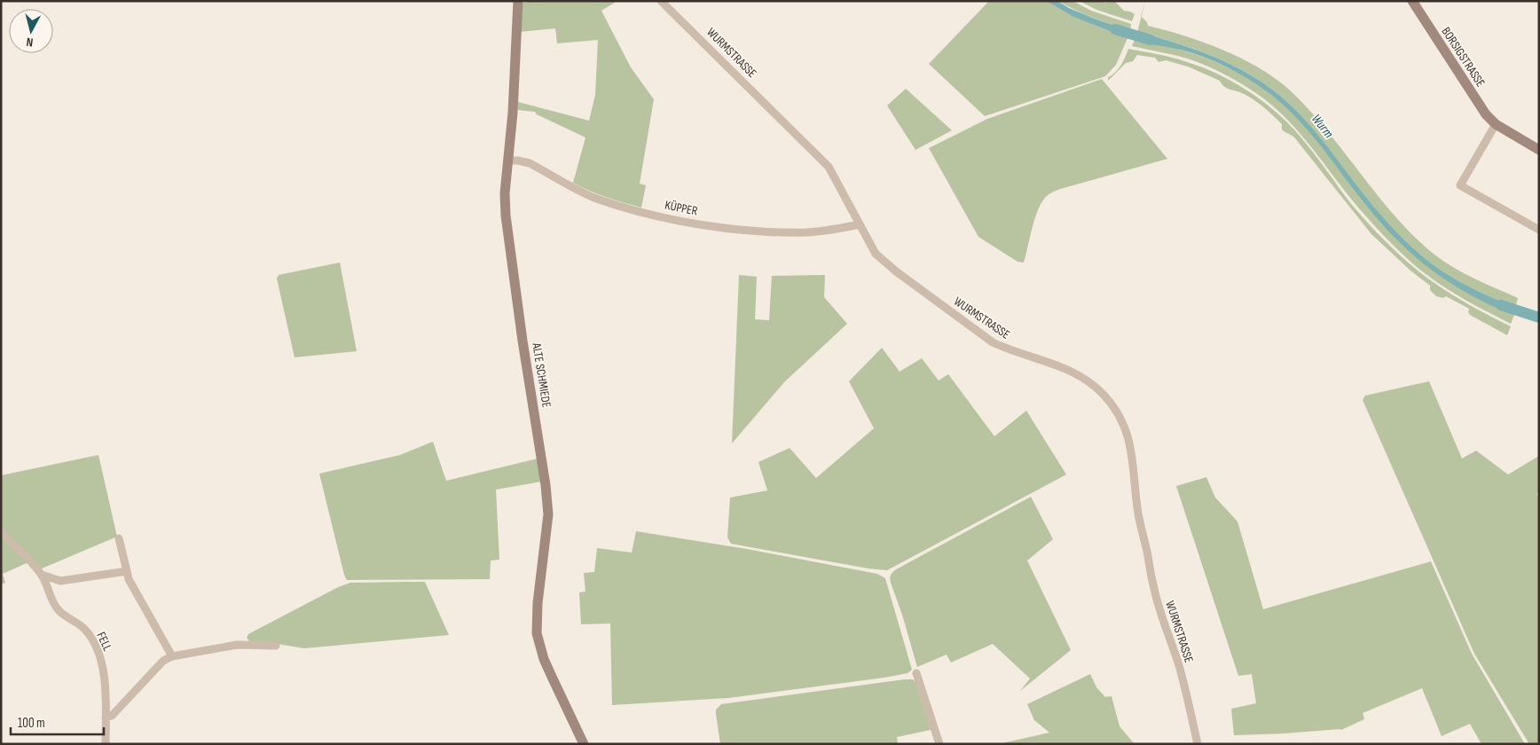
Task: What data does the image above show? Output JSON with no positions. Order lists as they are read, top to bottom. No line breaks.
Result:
{"streets":{"street":["WURMSTRASSE","BORSIGSTRASSE","KÜPPER","ALTE SCHMIEDE","FELL"]},"crossings":[["WURMSTRASSE","KÜPPER"],["KÜPPER","ALTE SCHMIEDE"]],"water":["Wurm"],"scale_bar":"100 m","north":"bottom"}
